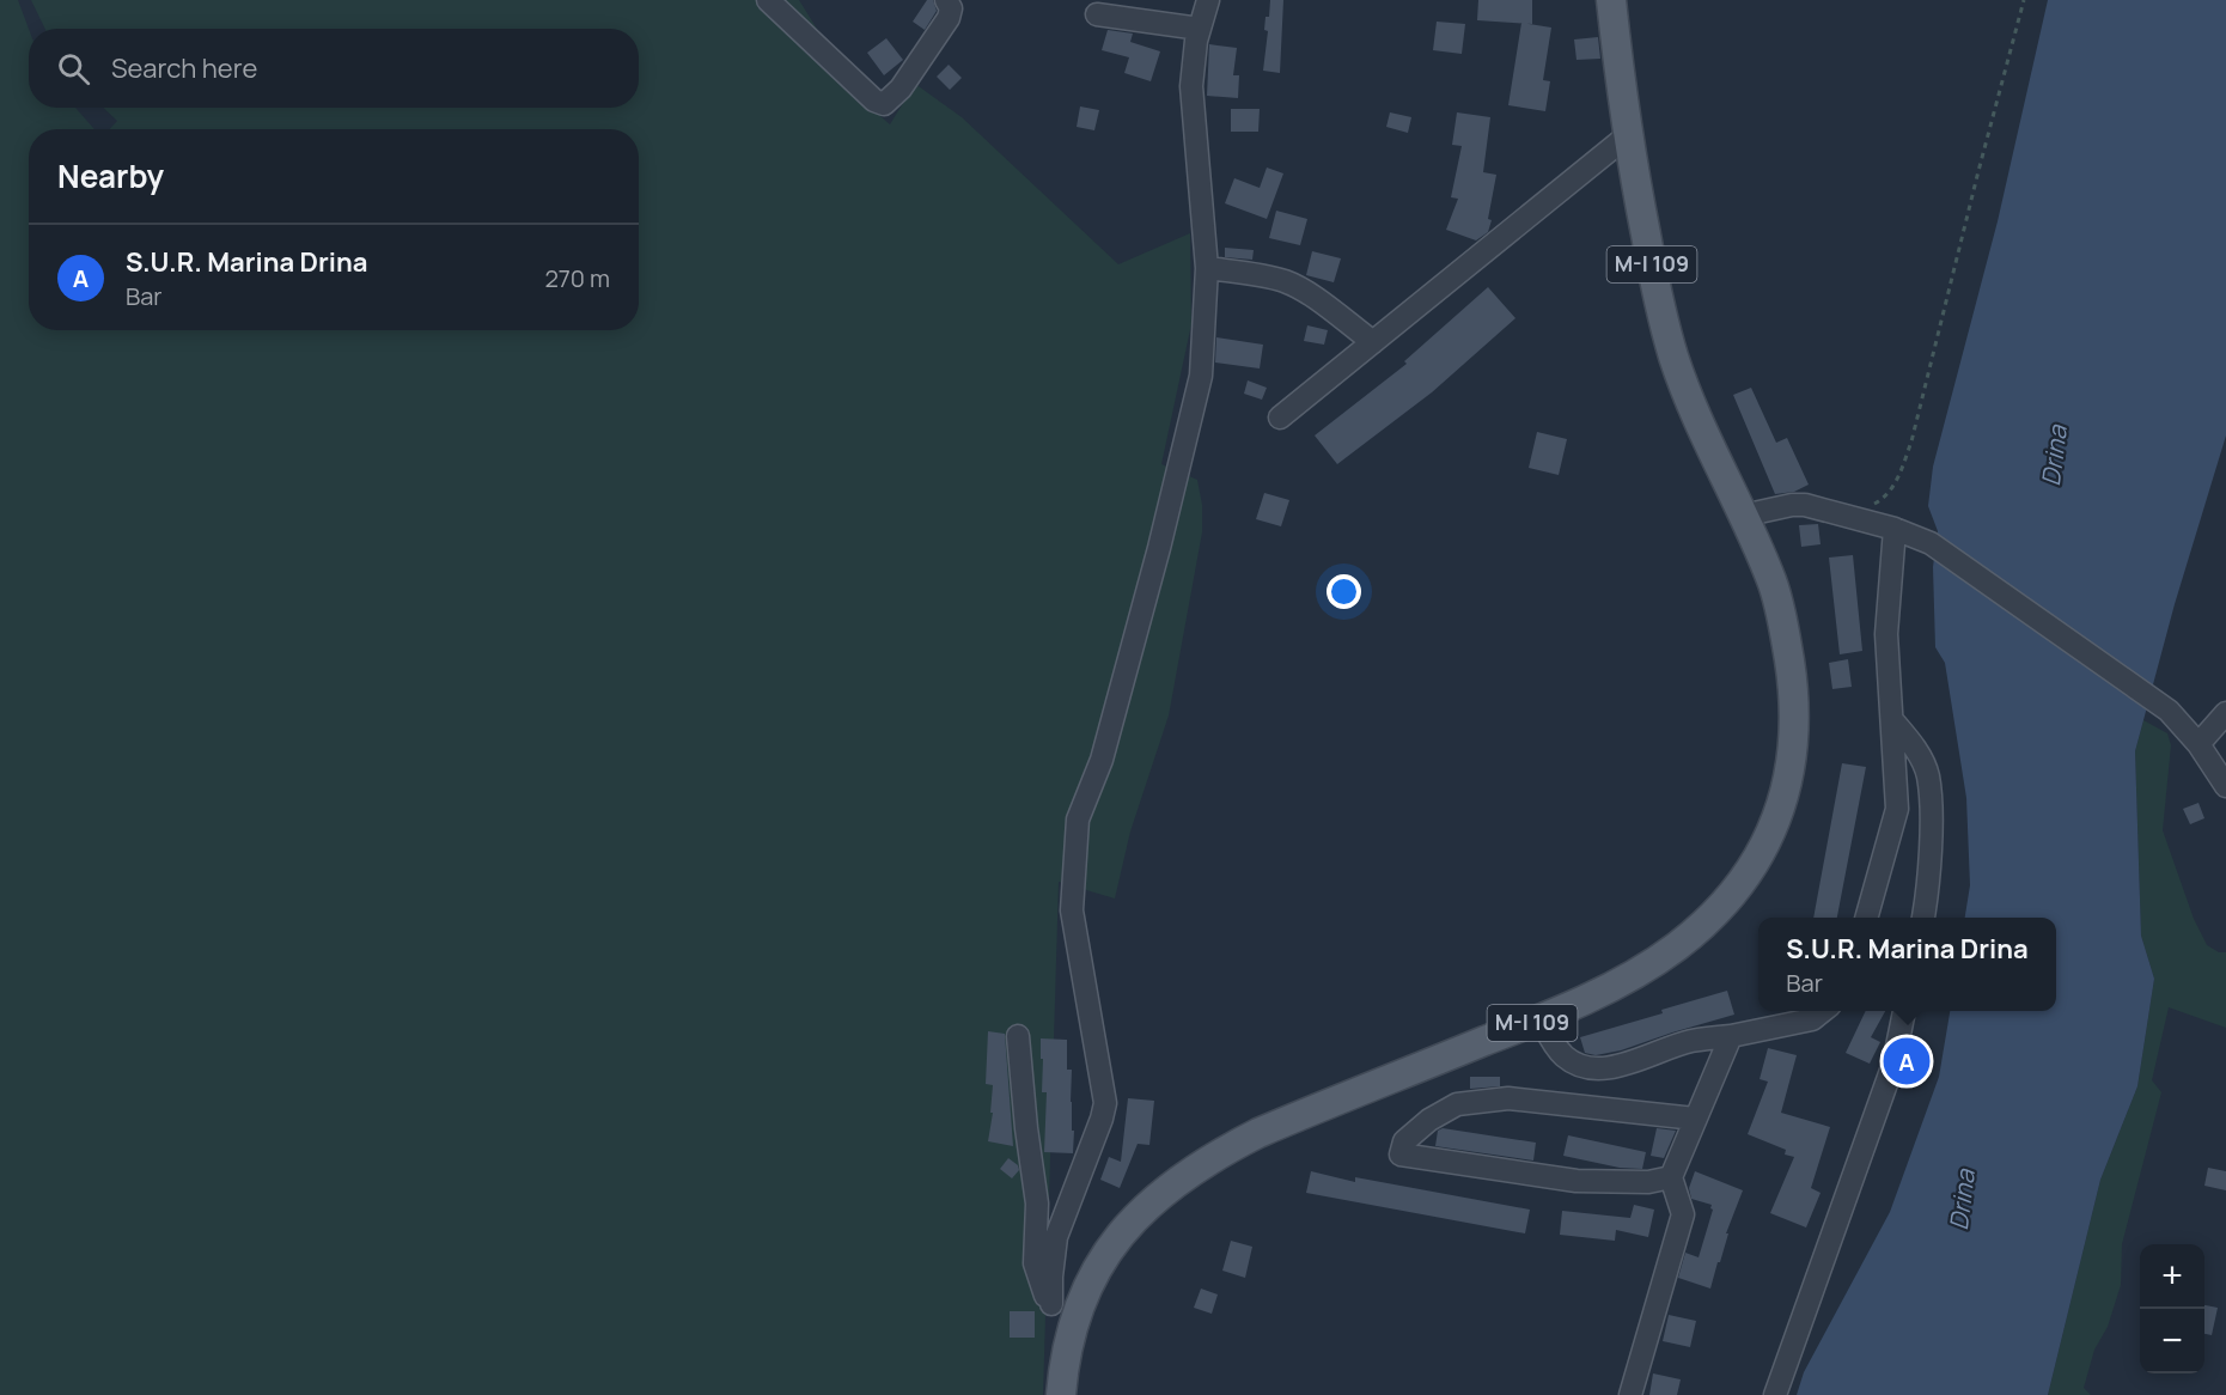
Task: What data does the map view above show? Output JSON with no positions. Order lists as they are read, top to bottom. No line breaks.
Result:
{"streets":{"main road":["M-I 109"]},"water":["Drina"],"page":{"search":"Search here","heading":"Nearby","list":[{"mark":"A","name":"S.U.R. Marina Drina","note":"Bar","value":"270 m"}],"popup":["S.U.R. Marina Drina","Bar"],"pins":"A","map_buttons":["+","−"]}}
